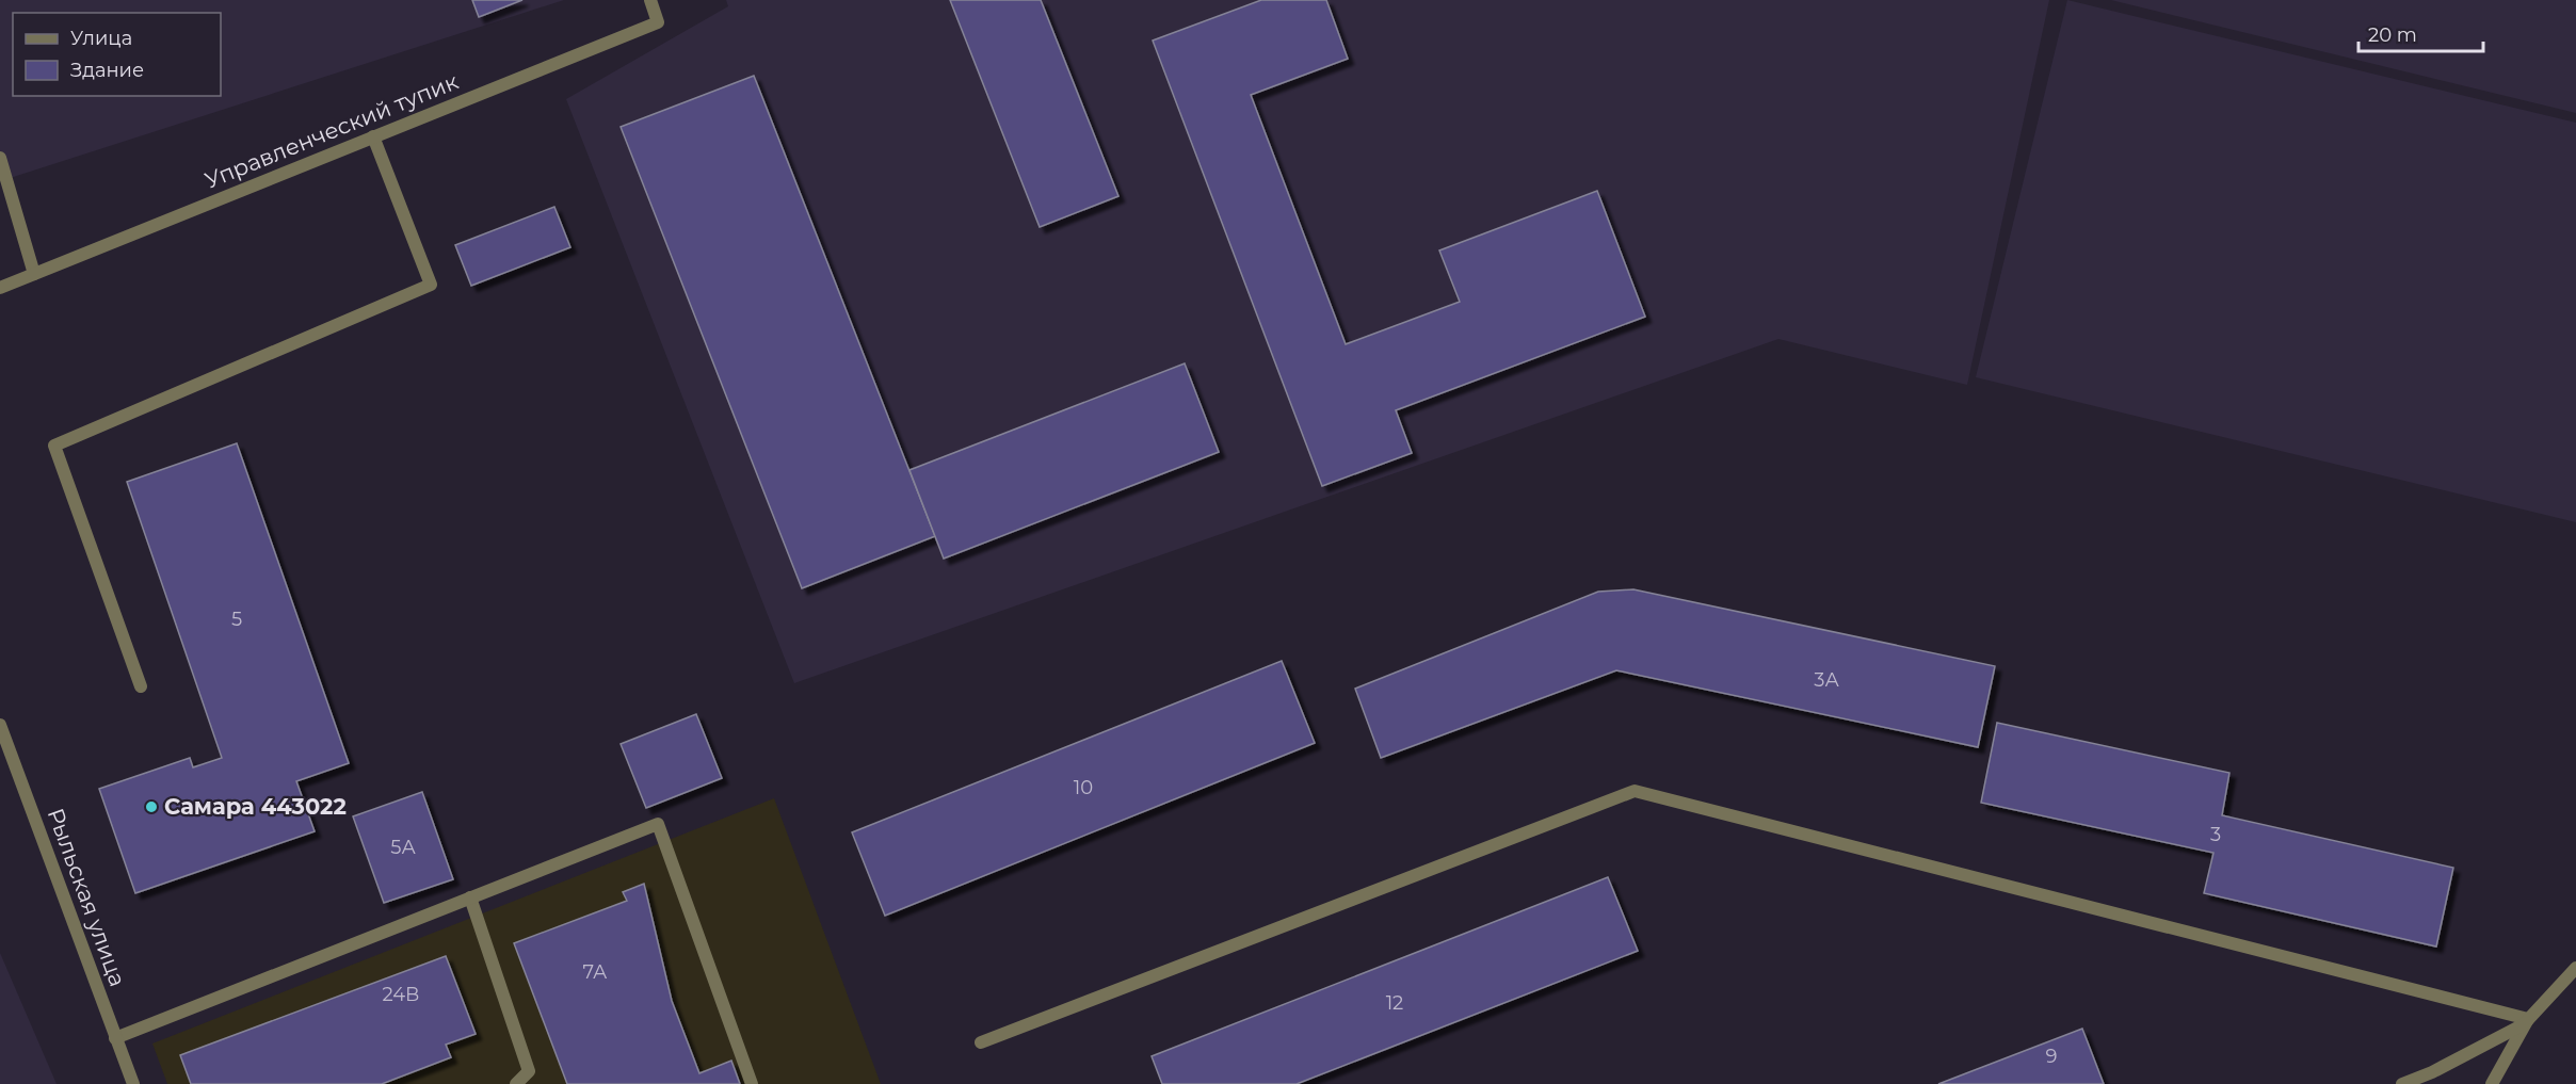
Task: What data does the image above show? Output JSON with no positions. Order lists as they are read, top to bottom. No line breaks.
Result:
{"streets":{"street":["Управленческий тупик","Рыльская улица"]},"places":["Самара 443022"],"house_numbers":["5","3А","10","3","5А","7А","24В","12","9"],"legend":["Улица","Здание"],"scale_bar":"20 m"}
